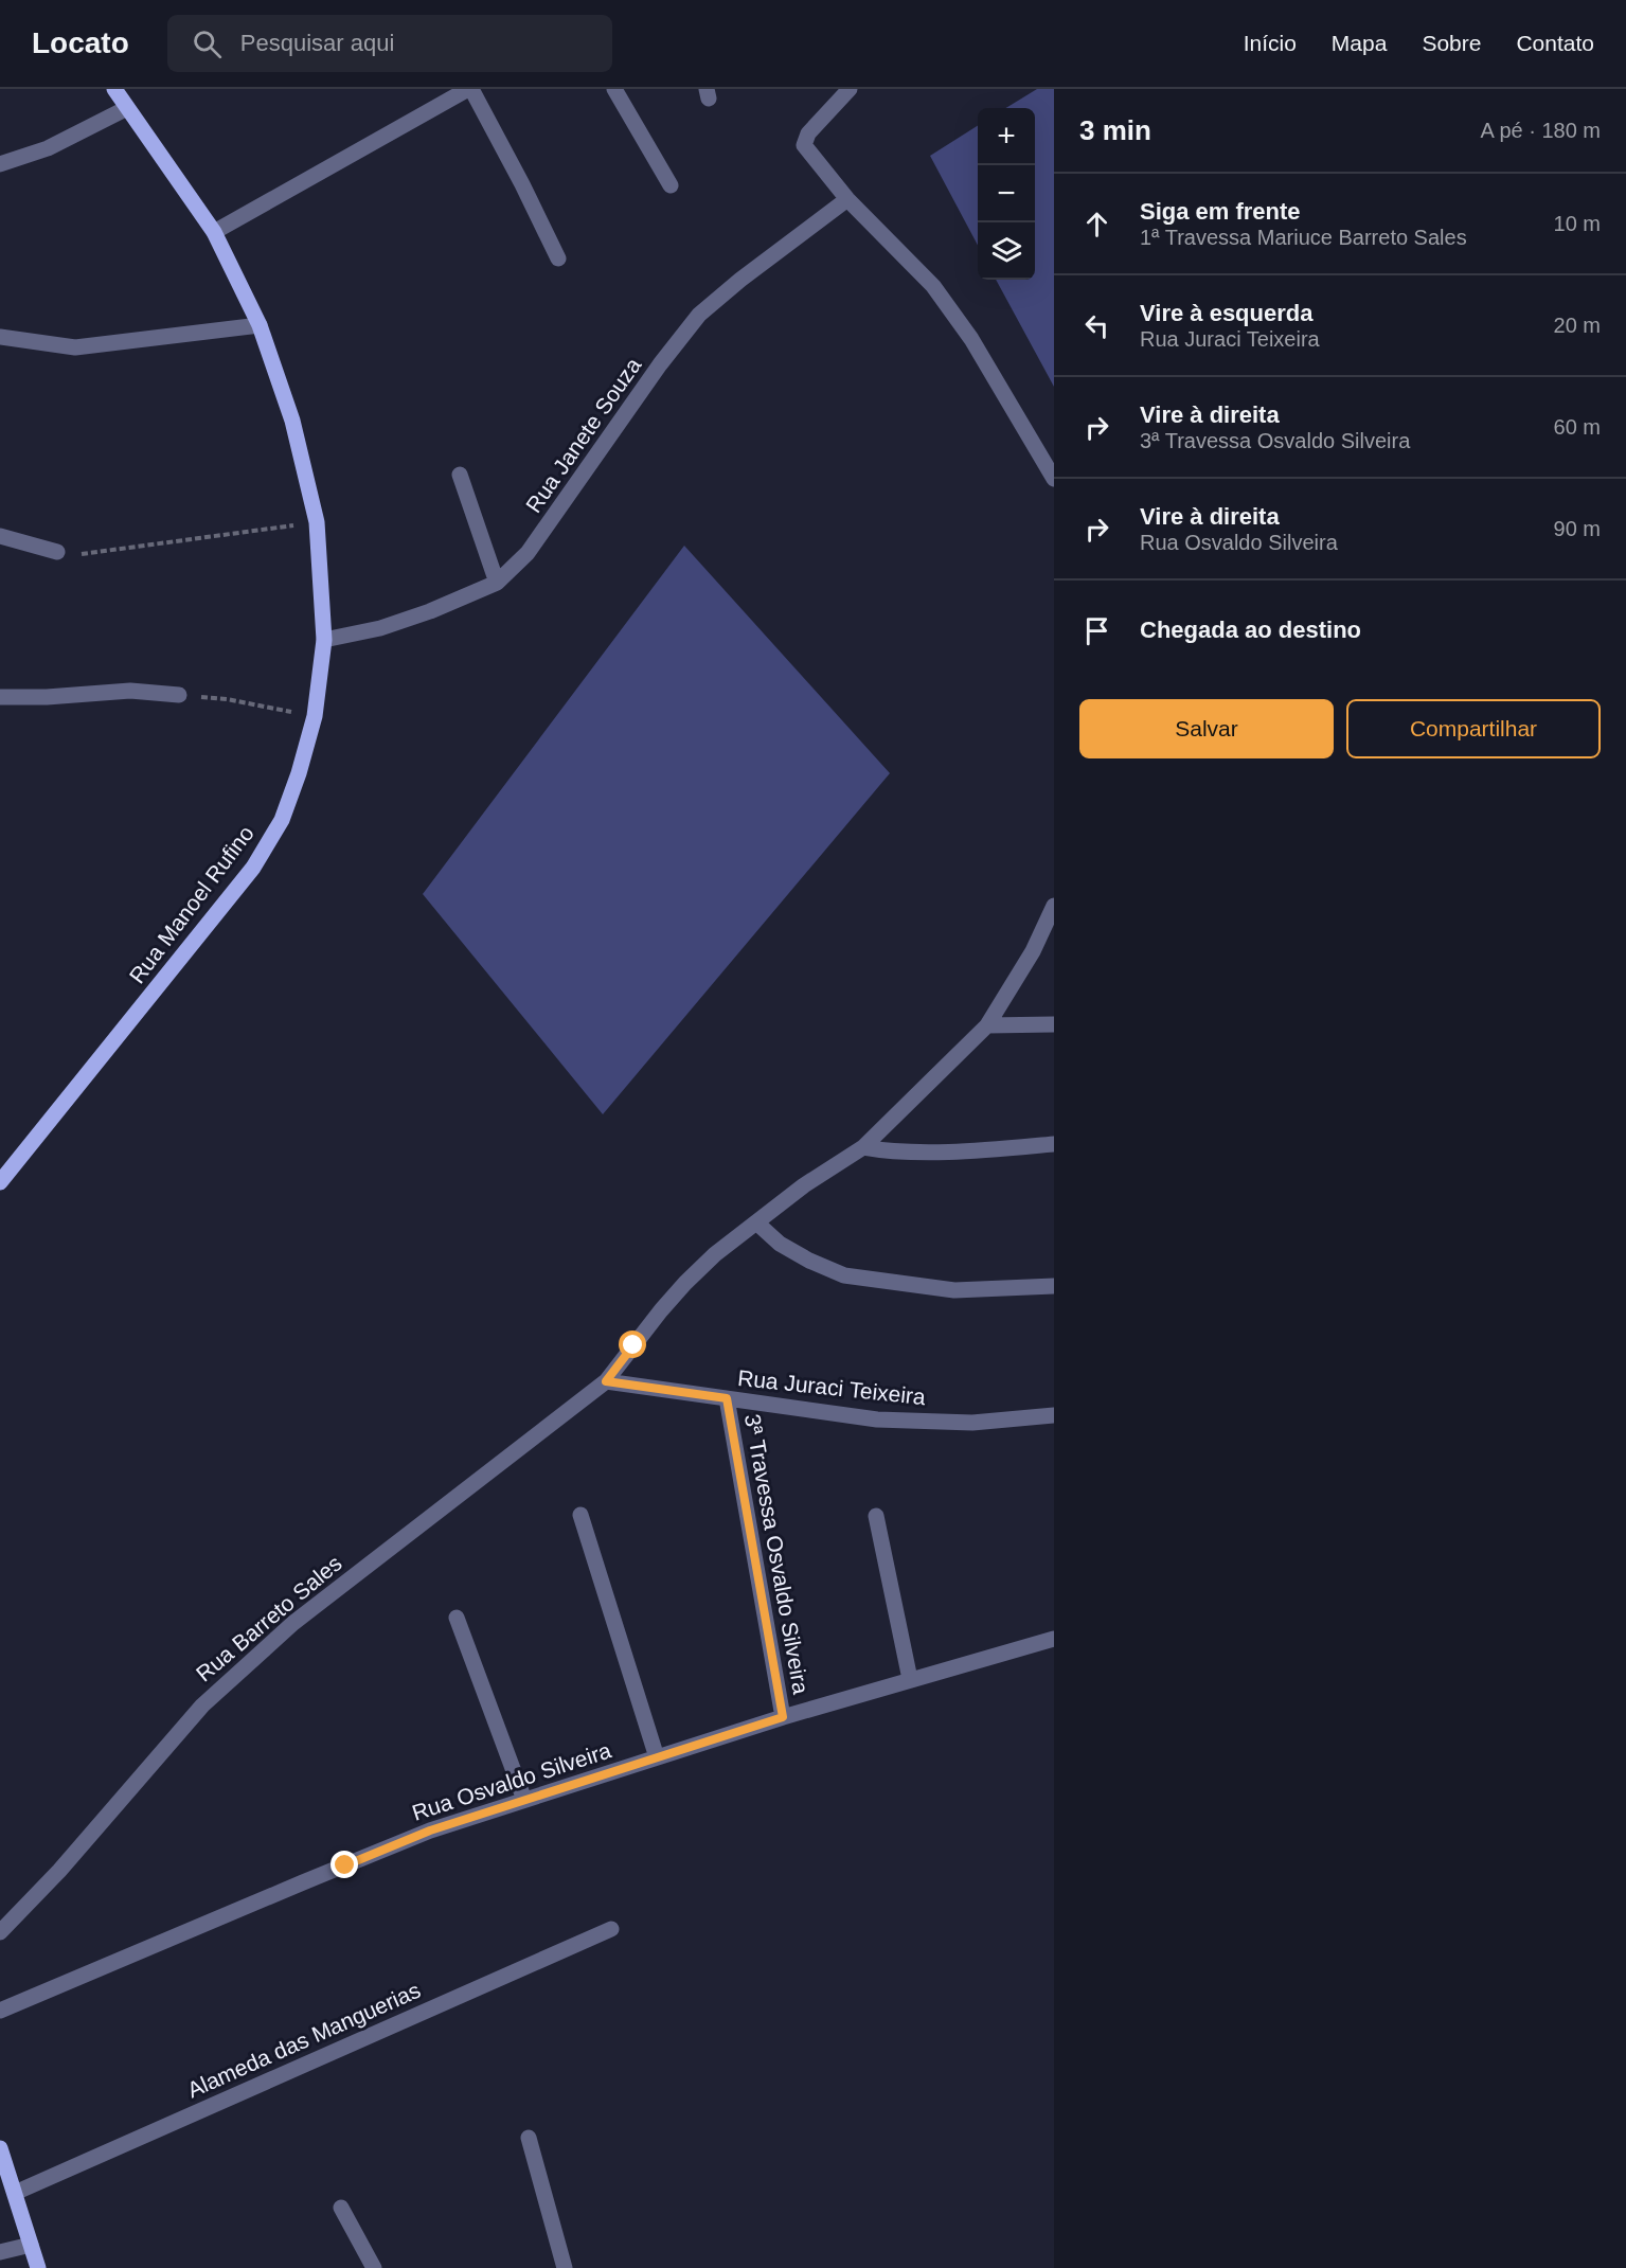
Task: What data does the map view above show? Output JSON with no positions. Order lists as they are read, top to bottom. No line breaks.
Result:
{"streets":{"main road":["Rua Manoel Rufino"],"street":["Rua Janete Souza","Rua Juraci Teixeira","3ª Travessa Osvaldo Silveira","Rua Barreto Sales","Rua Osvaldo Silveira","Alameda das Manguerias"]},"crossings":[["Rua Janete Souza","Rua Manoel Rufino"],["Rua Juraci Teixeira","3ª Travessa Osvaldo Silveira"],["Rua Juraci Teixeira","Rua Barreto Sales"],["3ª Travessa Osvaldo Silveira","Rua Osvaldo Silveira"]],"page":{"header":"Locato","search":"Pesquisar aqui","nav":["Início","Mapa","Sobre","Contato"],"heading":["3 min","A pé · 180 m"],"map_buttons":["+","−"],"list":[["Siga em frente","1ª Travessa Mariuce Barreto Sales","10 m"],["Vire à esquerda","Rua Juraci Teixeira","20 m"],["Vire à direita","3ª Travessa Osvaldo Silveira","60 m"],["Vire à direita","Rua Osvaldo Silveira","90 m"],"Chegada ao destino"],"buttons":["Salvar","Compartilhar"]}}
